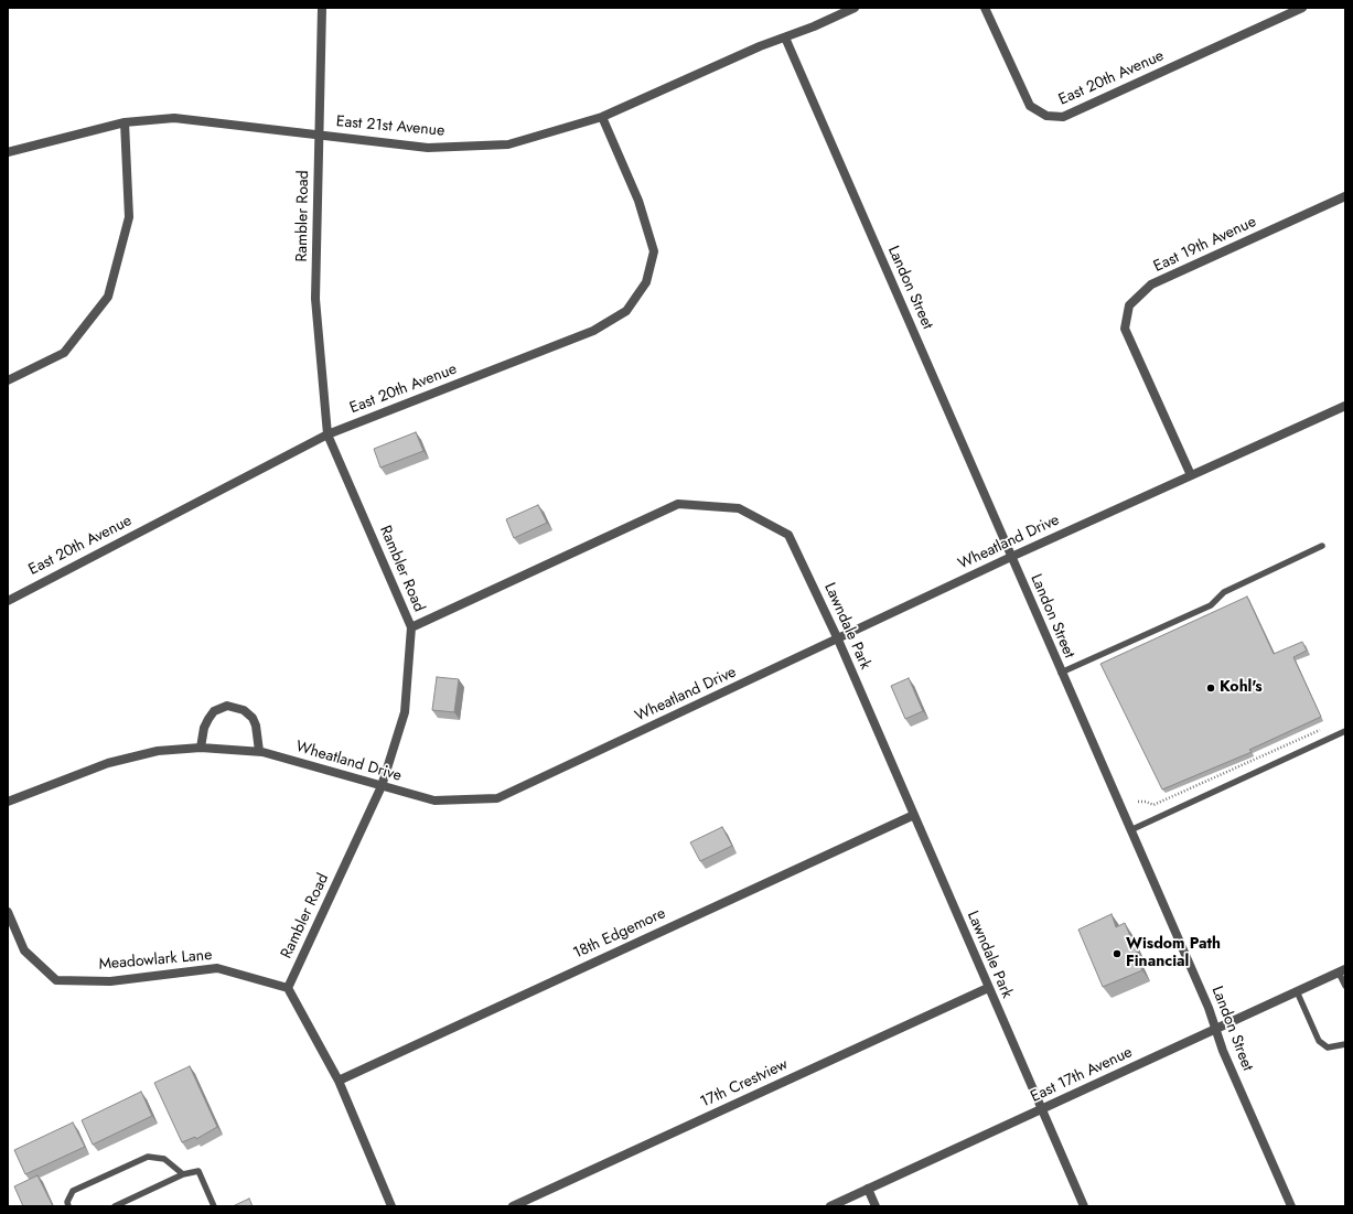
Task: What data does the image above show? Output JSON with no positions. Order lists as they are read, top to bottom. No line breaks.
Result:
{"streets":{"street":["East 20th Avenue","East 21st Avenue","Rambler Road","East 19th Avenue","Landon Street","Wheatland Drive","Lawndale Park","18th Edgemore","Meadowlark Lane","East 17th Avenue","17th Crestview"]},"crossings":[["East 20th Avenue","East 21st Avenue"],["East 20th Avenue","Rambler Road"],["East 21st Avenue","Rambler Road"],["East 21st Avenue","Landon Street"],["Rambler Road","Wheatland Drive"],["Rambler Road","Lawndale Park"],["Rambler Road","Meadowlark Lane"],["East 19th Avenue","Wheatland Drive"],["Landon Street","Wheatland Drive"],["Landon Street","East 17th Avenue"],["Wheatland Drive","Lawndale Park"],["Lawndale Park","18th Edgemore"],["Lawndale Park","East 17th Avenue"],["Lawndale Park","17th Crestview"]],"places":["Kohl's","Wisdom Path Financial"]}
